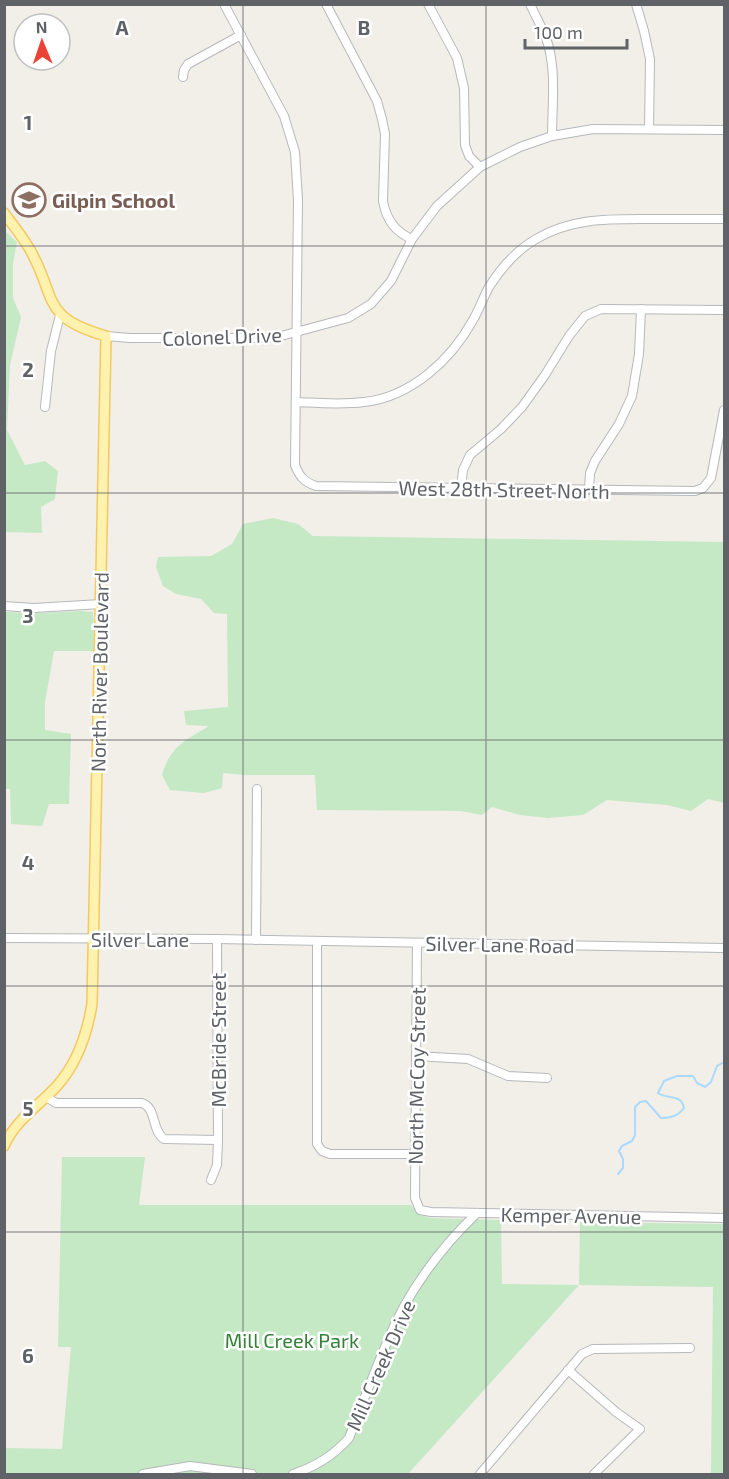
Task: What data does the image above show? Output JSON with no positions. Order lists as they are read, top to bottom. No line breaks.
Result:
{"streets":{"main road":["North River Boulevard"],"street":["Colonel Drive","West 28th Street North","Silver Lane","Silver Lane Road","McBride Street","North McCoy Street","Kemper Avenue","Mill Creek Drive"]},"crossings":[["Colonel Drive","North River Boulevard"],["North River Boulevard","Silver Lane"],["Silver Lane","Silver Lane Road"],["Silver Lane","McBride Street"],["Silver Lane Road","North McCoy Street"],["North McCoy Street","Kemper Avenue"],["Kemper Avenue","Mill Creek Drive"]],"parks":["Mill Creek Park"],"places":{"school or university":["Gilpin School"]},"scale_bar":"100 m","north":"top","grid":{"columns":["A","B"],"rows":["1","2","3","4","5","6"]}}
